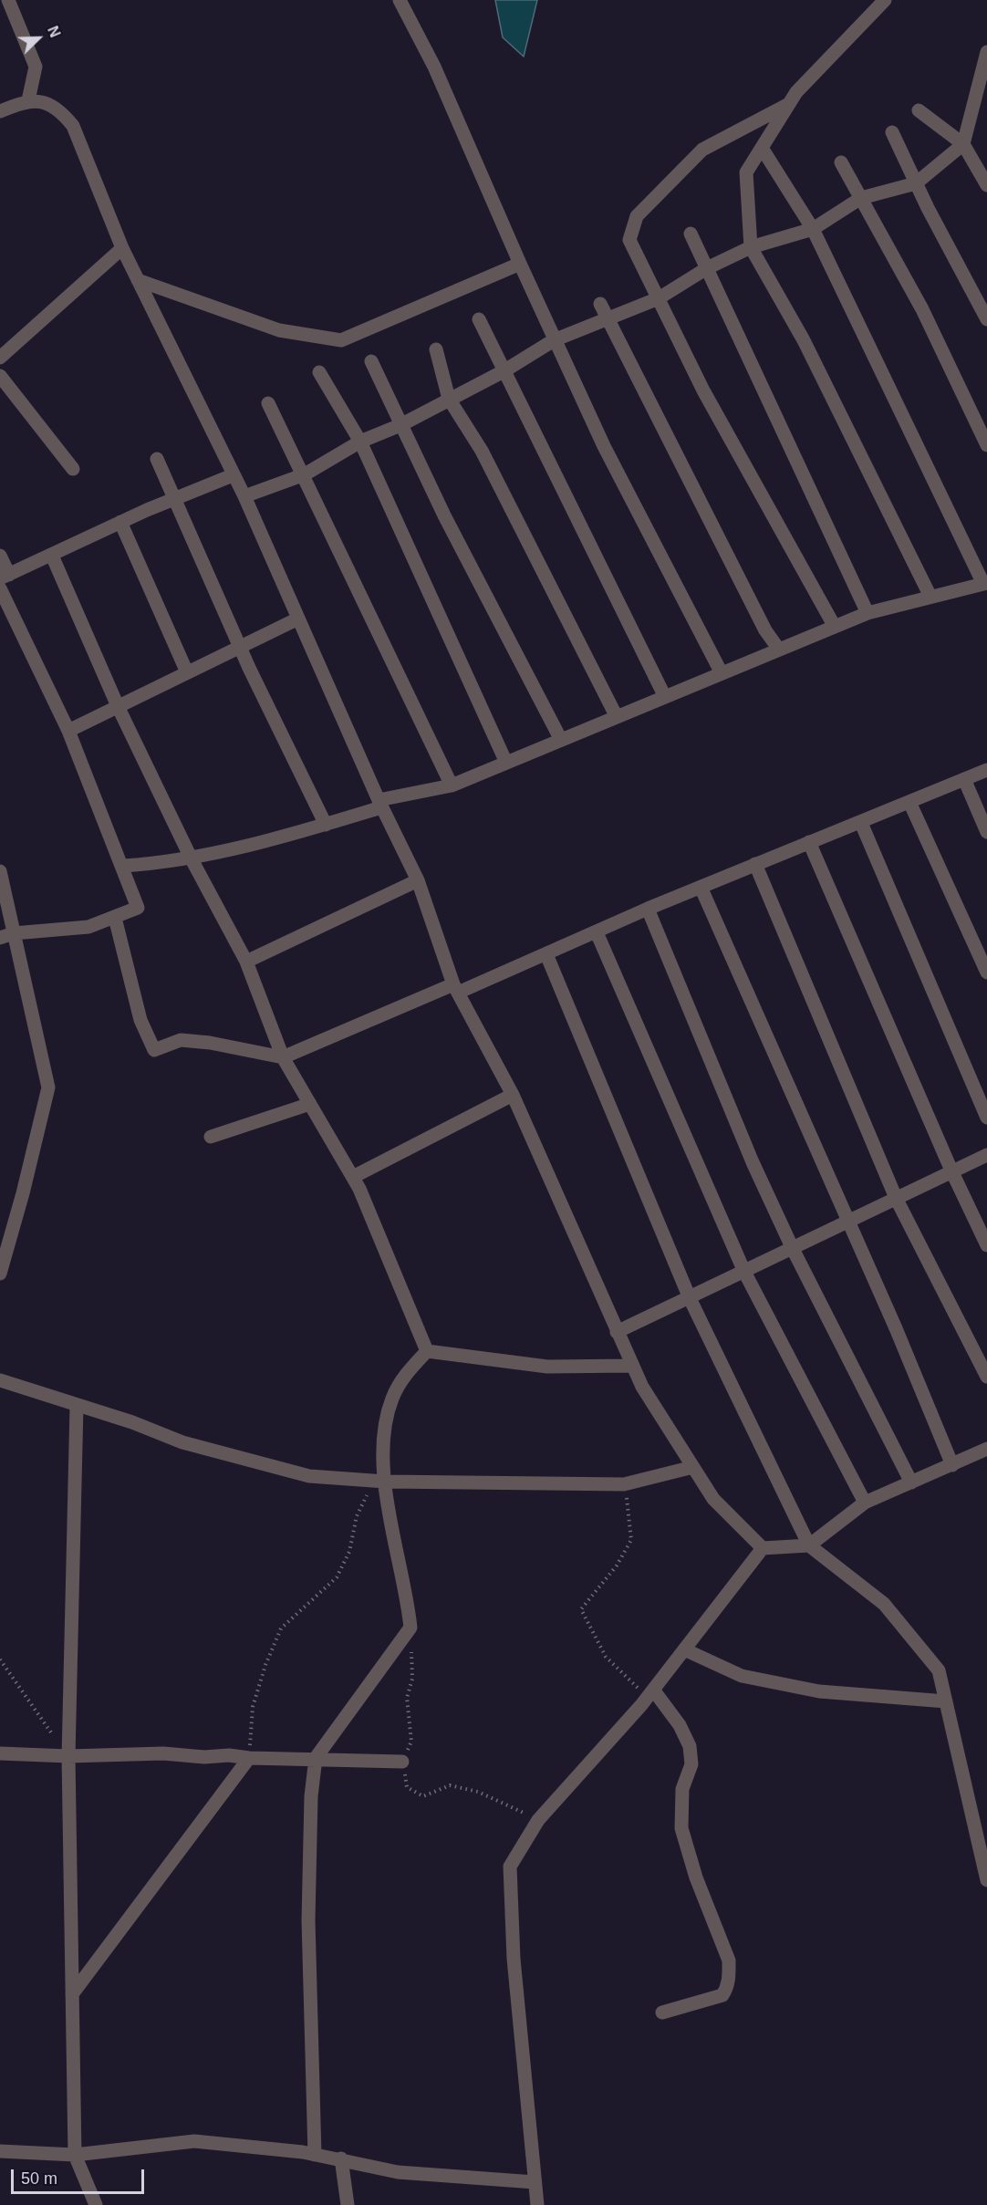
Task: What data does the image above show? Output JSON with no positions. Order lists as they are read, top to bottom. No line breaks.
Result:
{"scale_bar":"50 m","north":"top right"}
